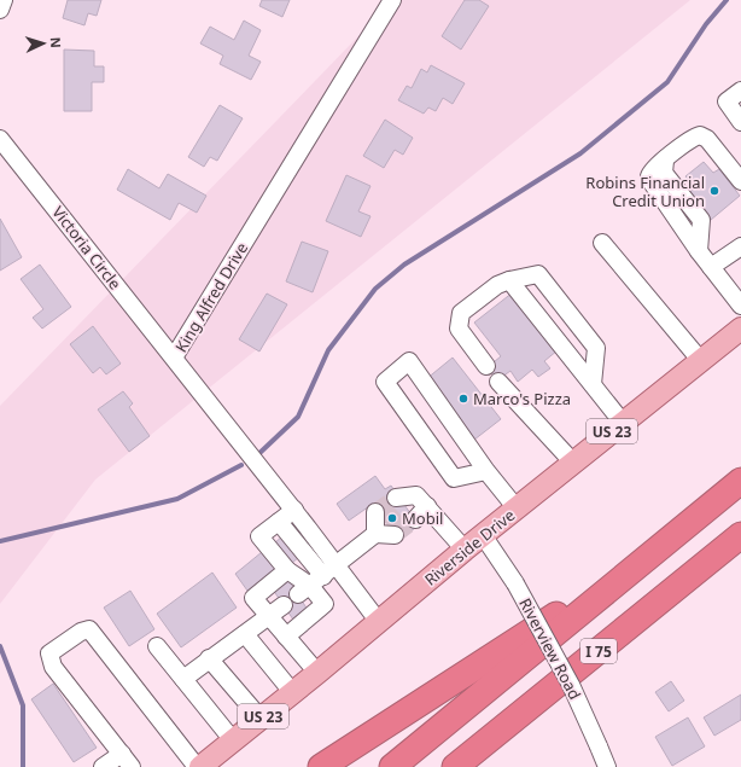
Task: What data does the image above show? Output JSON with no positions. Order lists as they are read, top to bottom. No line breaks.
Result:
{"streets":{"highway":["I 75"],"main road":["US 23","Riverside Drive"],"street":["Victoria Circle","King Alfred Drive","Riverview Road"]},"crossings":[["Victoria Circle","King Alfred Drive"],["King Alfred Drive","Riverside Drive"],["Riverside Drive","Riverview Road"]],"places":["Robins Financial Credit Union","Marco's Pizza","Mobil"],"north":"right"}
